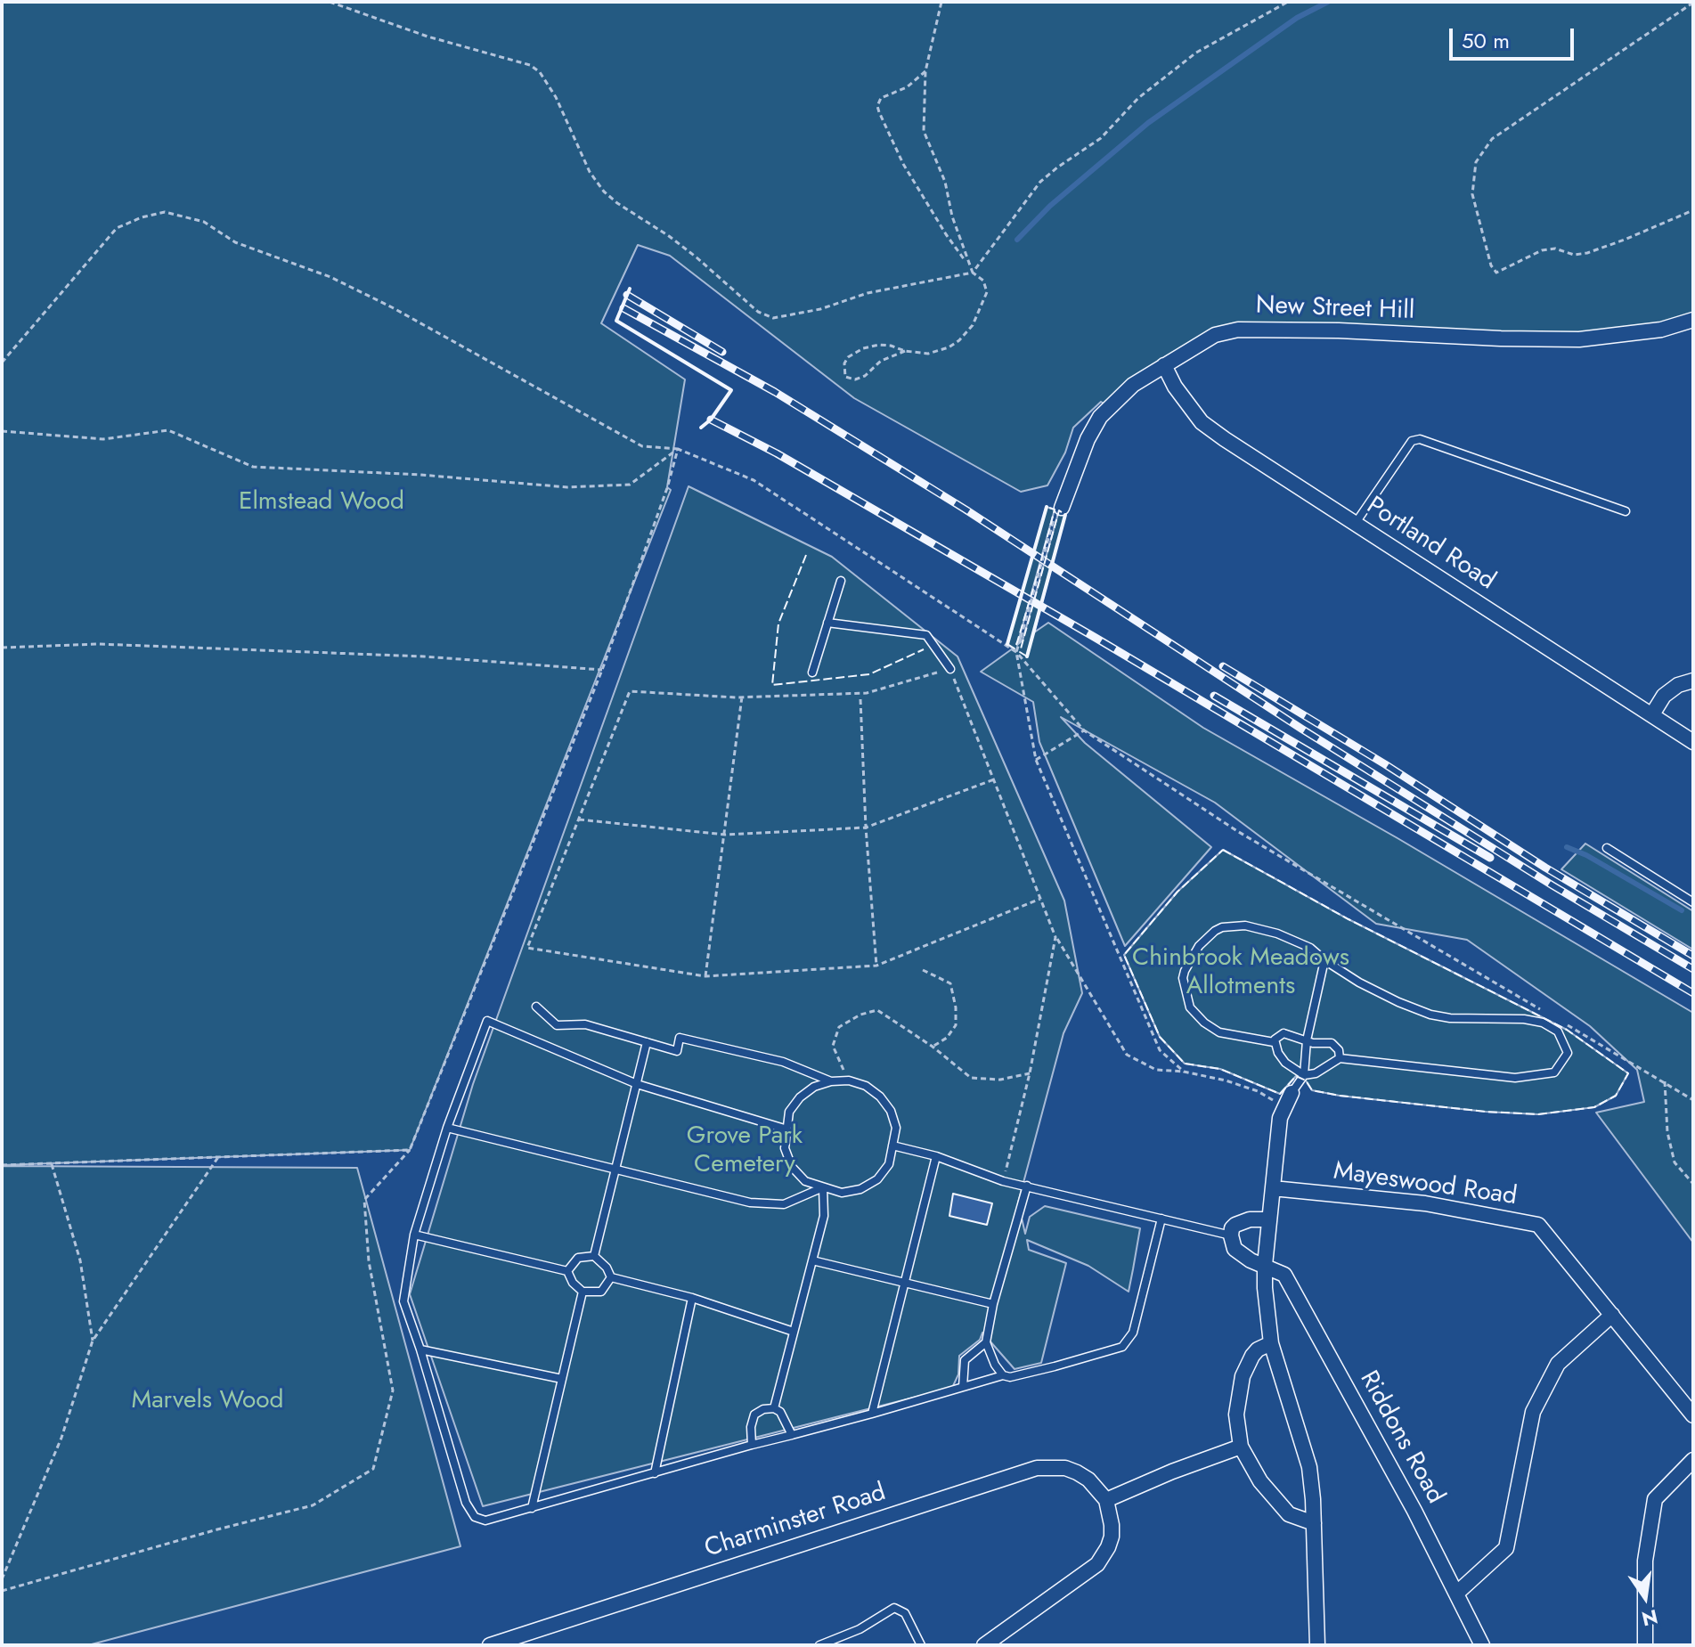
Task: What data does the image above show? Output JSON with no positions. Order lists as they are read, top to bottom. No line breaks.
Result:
{"streets":{"street":["New Street Hill","Portland Road","Mayeswood Road","Riddons Road","Charminster Road"]},"crossings":[["New Street Hill","Portland Road"]],"parks":["Elmstead Wood","Chinbrook Meadows Allotments","Grove Park Cemetery","Marvels Wood"],"scale_bar":"50 m","north":"bottom"}
